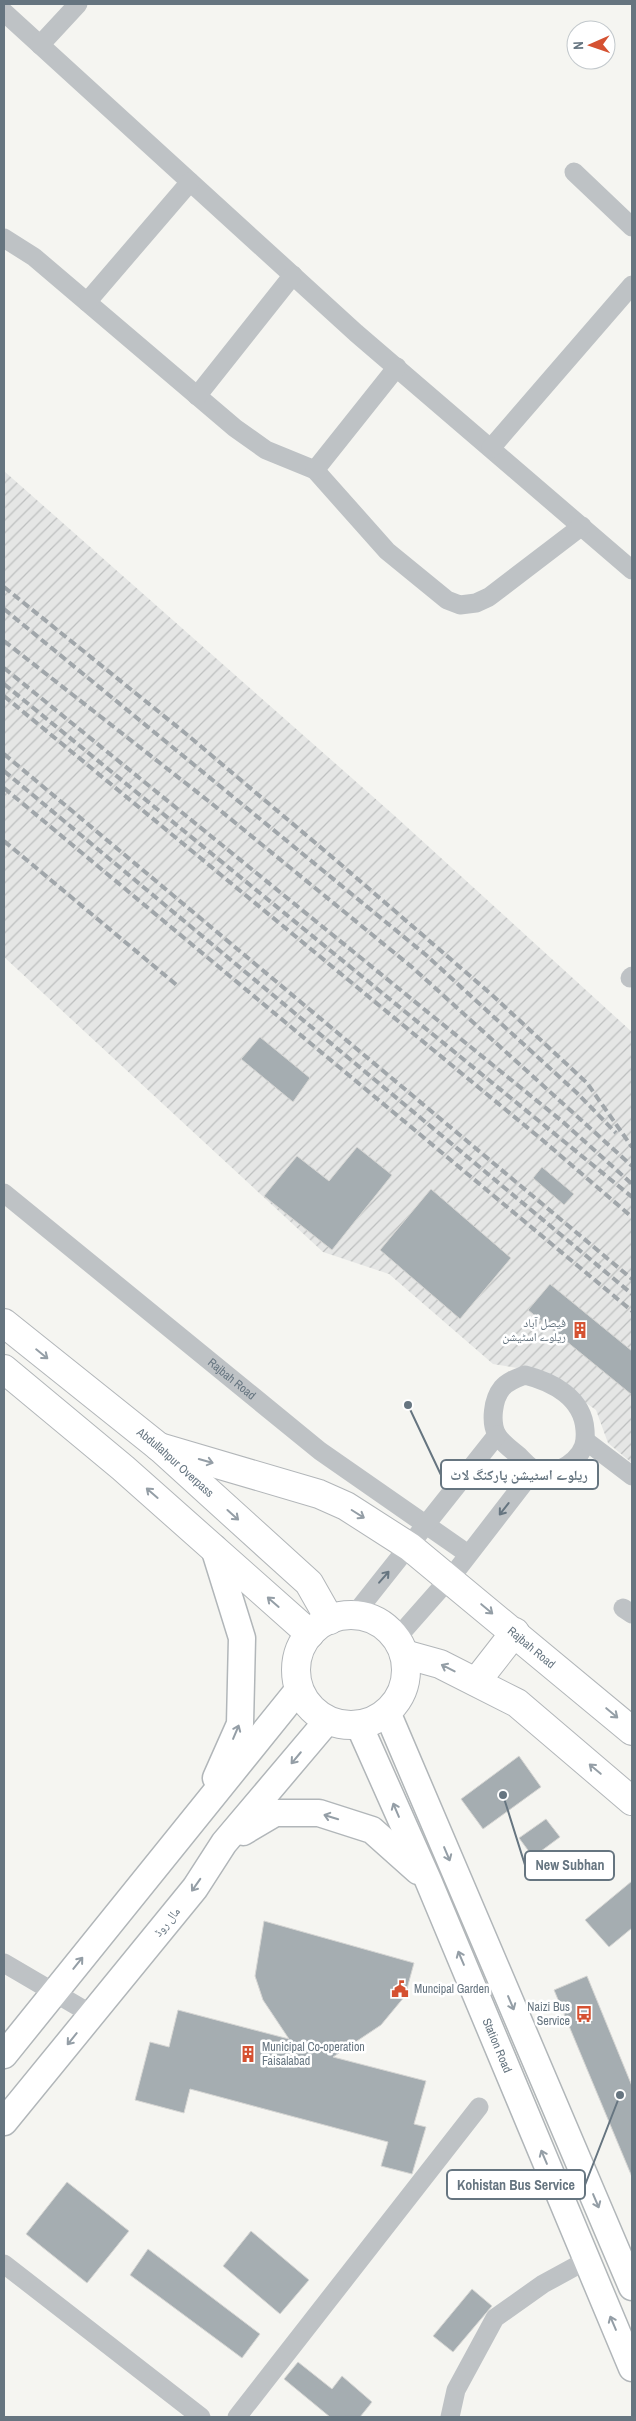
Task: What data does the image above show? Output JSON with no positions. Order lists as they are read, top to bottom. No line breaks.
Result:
{"streets":{"main road":["Rajbah Road","Abdullahpur Overpass","مال روڈ","Station Road"]},"crossings":[["Rajbah Road","Abdullahpur Overpass"],["Abdullahpur Overpass","مال روڈ"],["Abdullahpur Overpass","Station Road"],["مال روڈ","Station Road"]],"places":{"building":["فیصل آباد ریلوے اسٹیشن","Municipal Co-operation Faisalabad"],"other":["ریلوے اسٹیشن پارکنگ لاٹ","New Subhan","Kohistan Bus Service"],"public building":["Muncipal Garden"],"bus stop":["Naizi Bus Service"]},"north":"left"}
